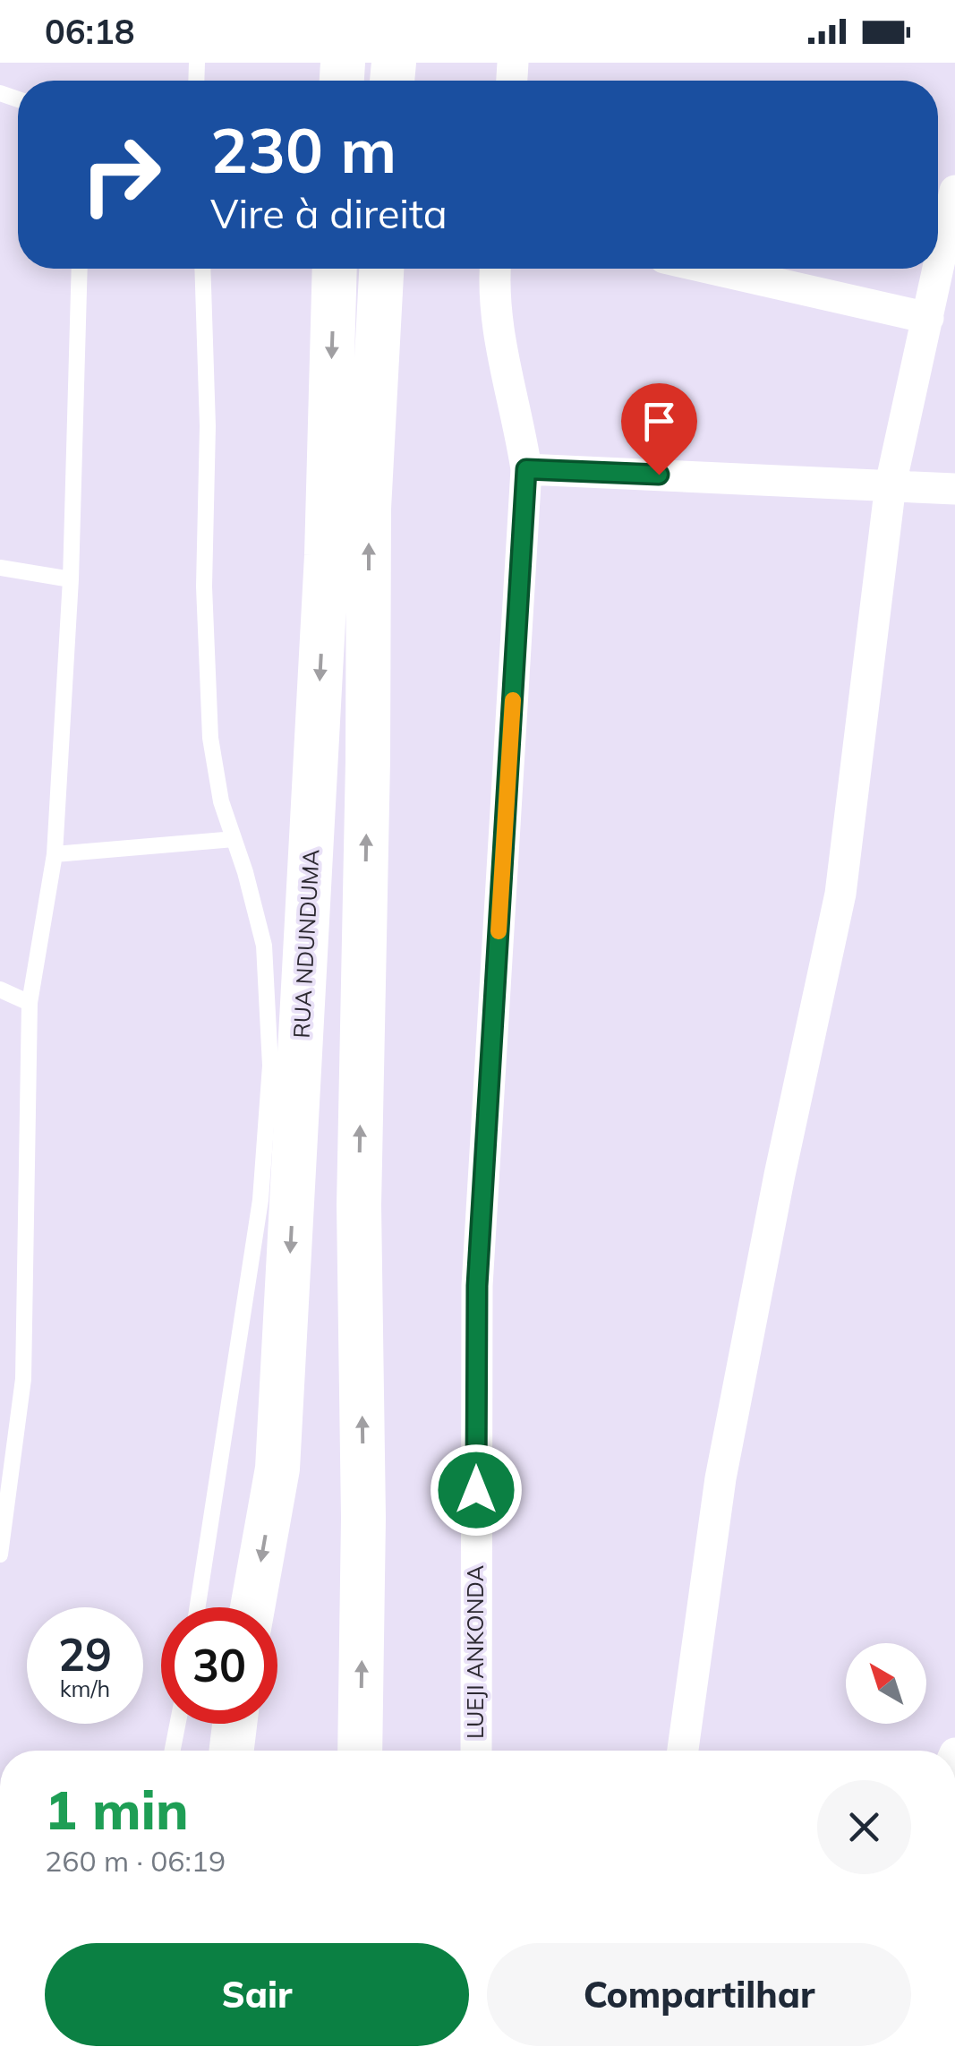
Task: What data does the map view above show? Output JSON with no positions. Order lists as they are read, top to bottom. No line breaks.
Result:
{"streets":{"main road":["RUA NDUNDUMA"],"street":["LUEJI ANKONDA"]},"north":"top left","page":{"status":"06:18","turn":["230 m","Vire à direita"],"speed":"29 km/h","limit":"30","heading":["1 min","260 m · 06:19"],"buttons":["Sair","Compartilhar"]}}
